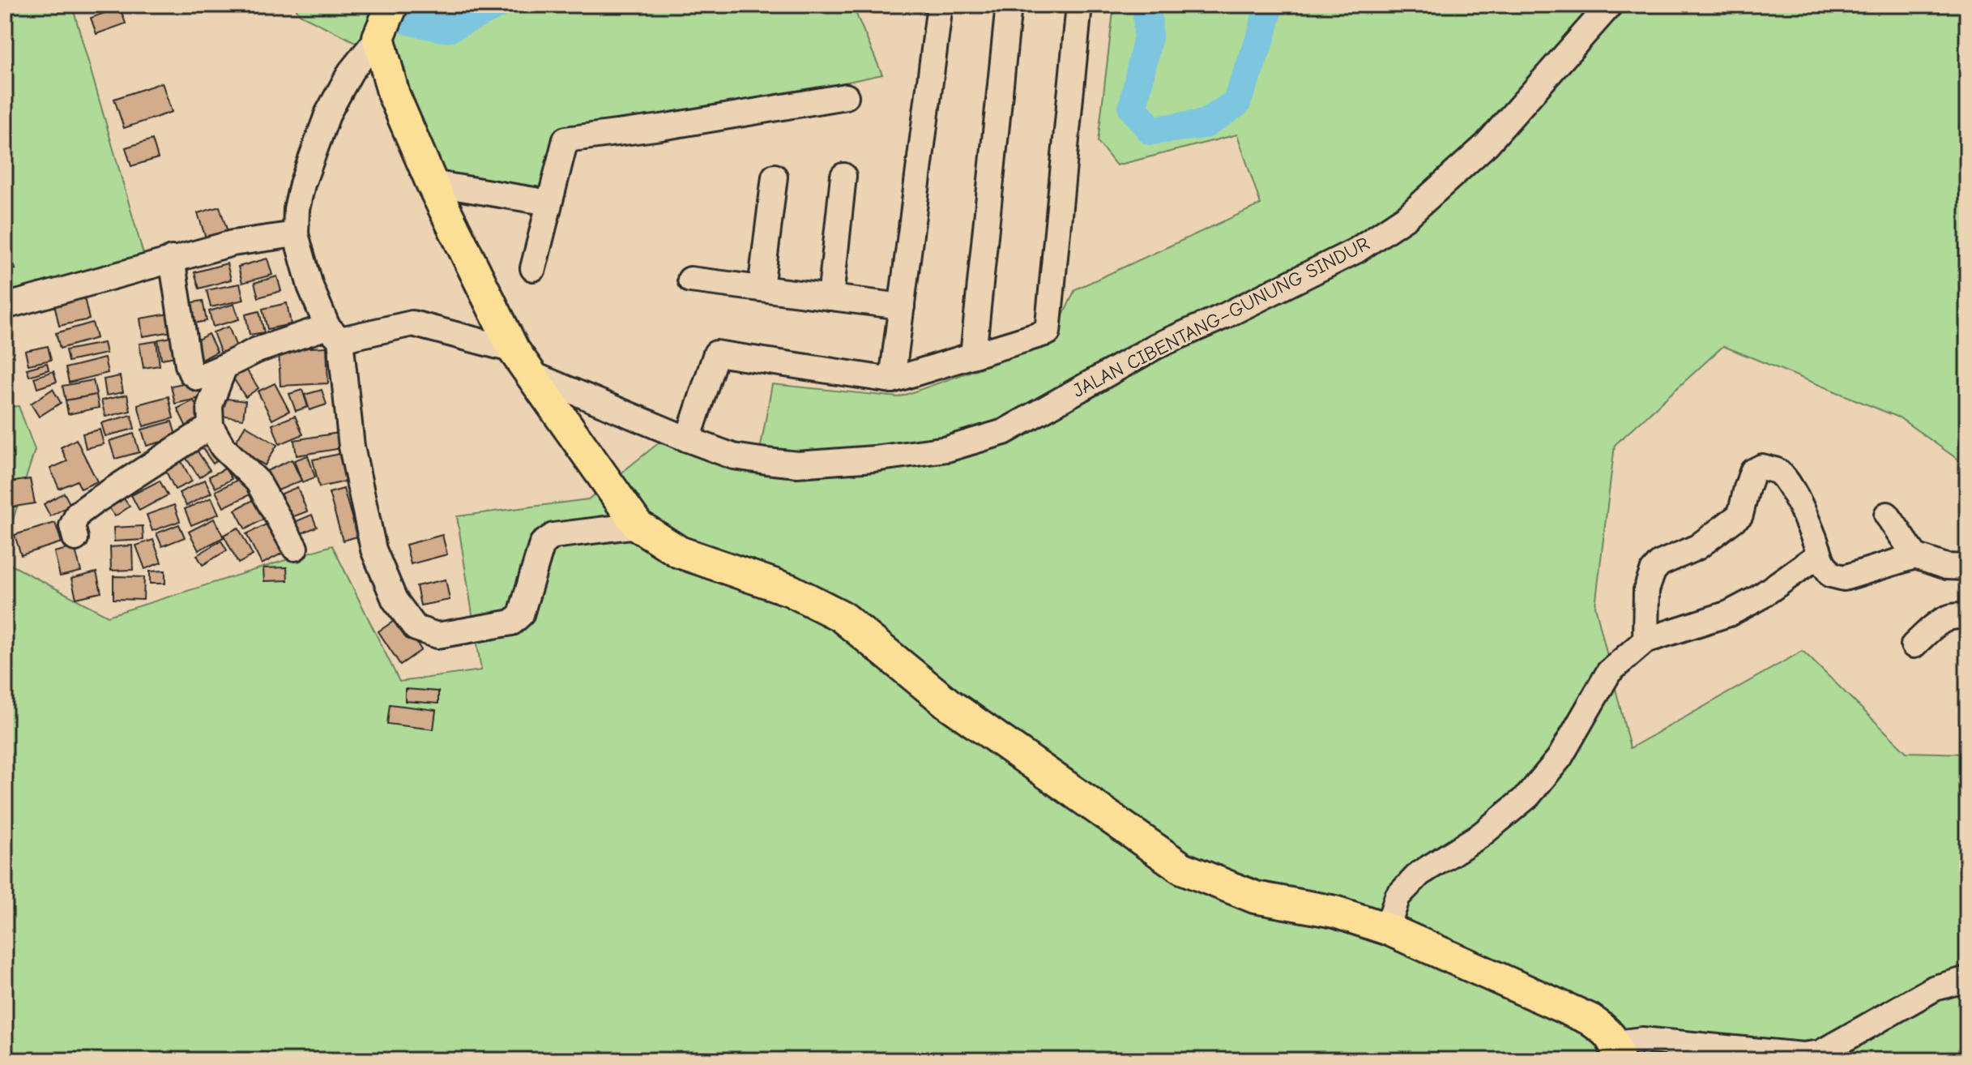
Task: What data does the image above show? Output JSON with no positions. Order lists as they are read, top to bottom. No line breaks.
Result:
{"streets":{"street":["JALAN CIBENTANG–GUNUNG SINDUR"]}}
